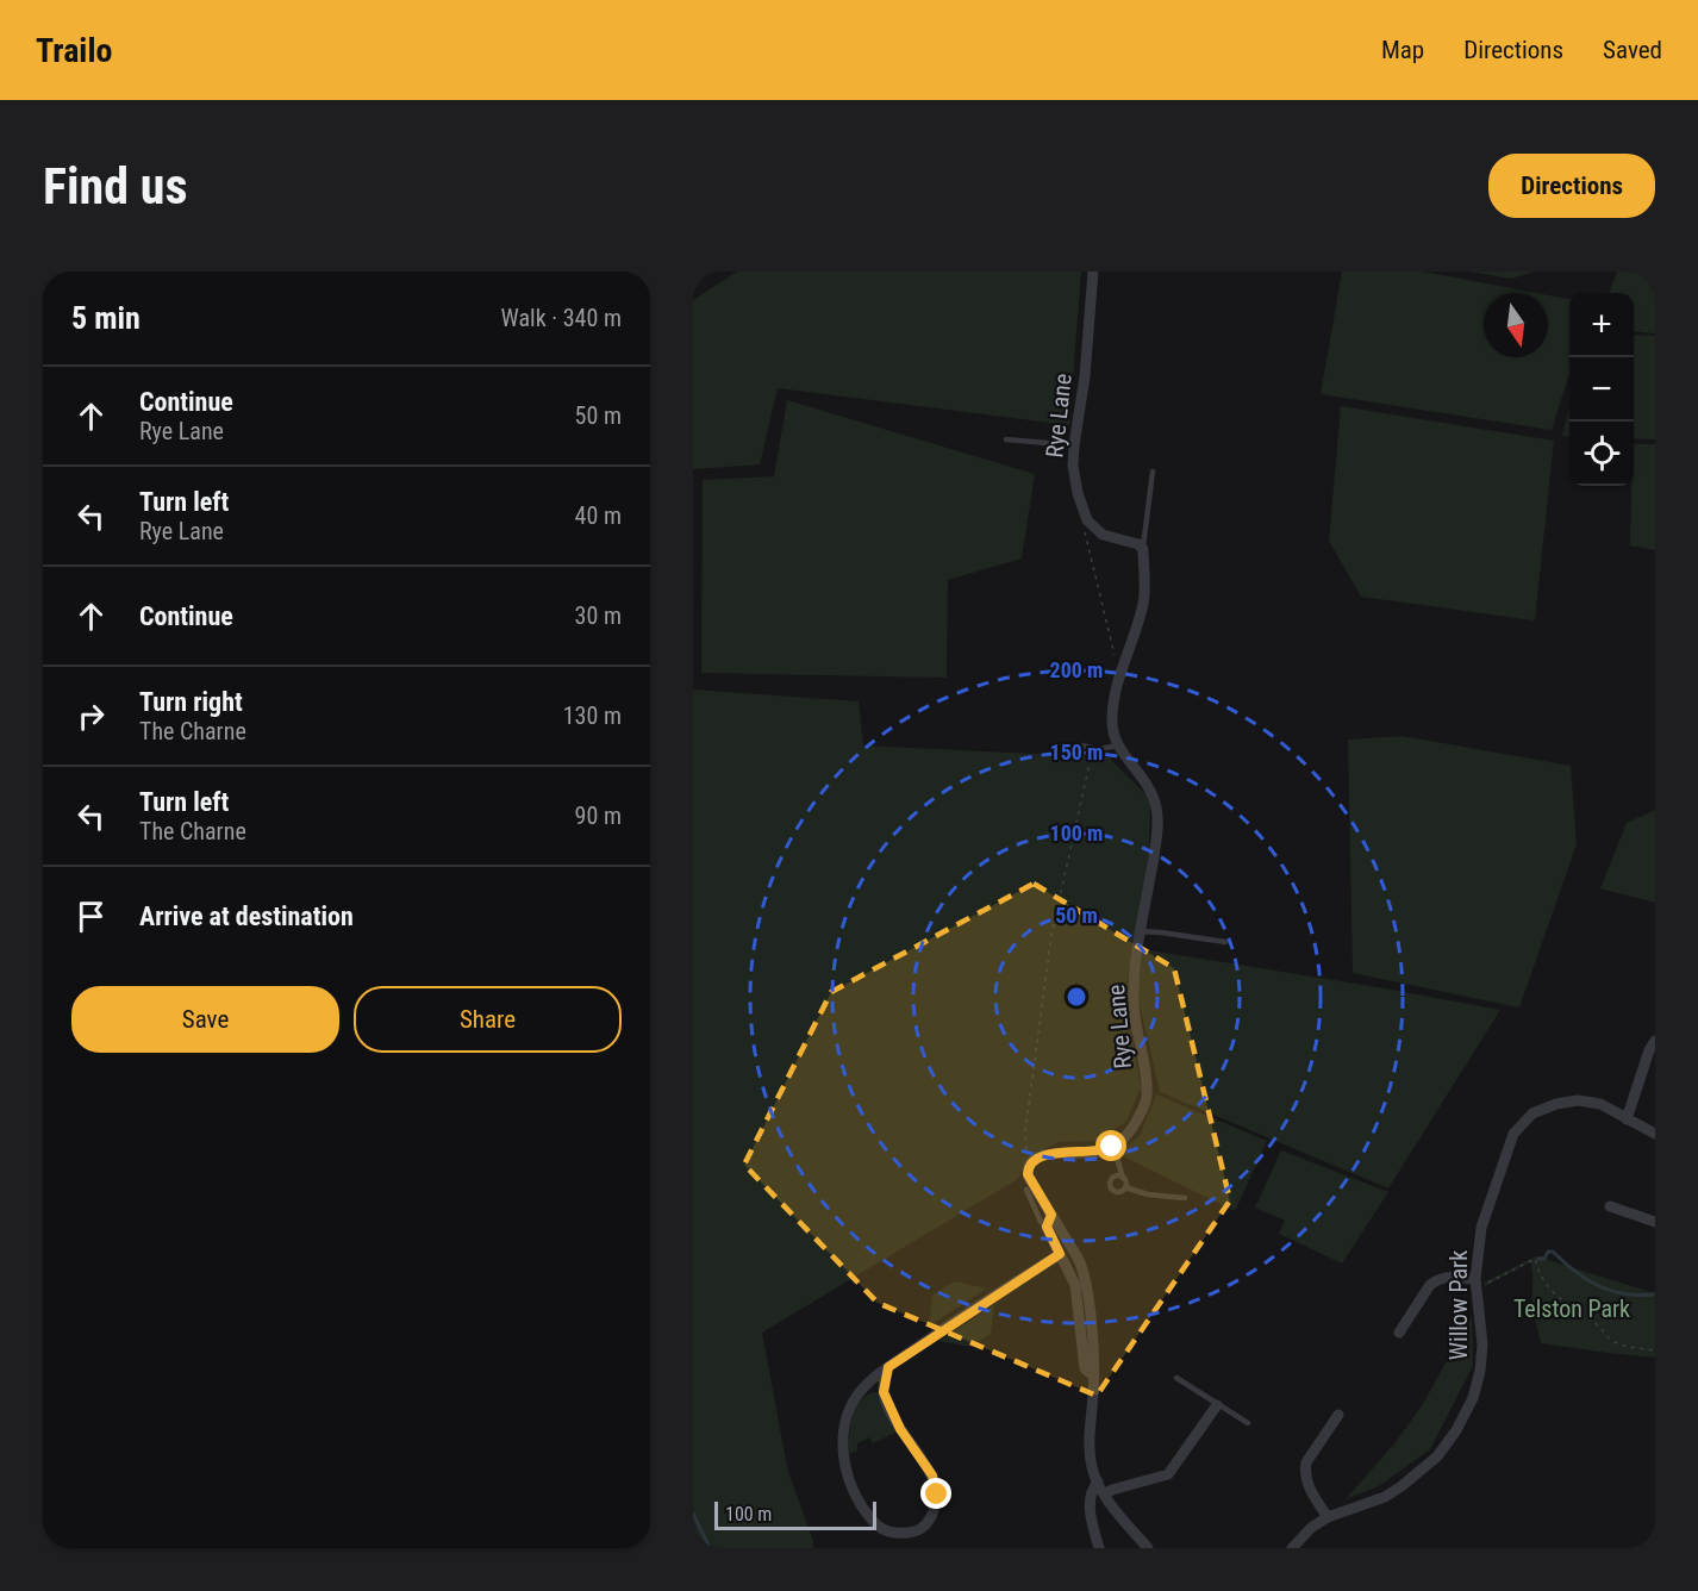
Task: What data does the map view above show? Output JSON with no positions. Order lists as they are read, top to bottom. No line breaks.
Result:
{"streets":{"street":["Rye Lane","Willow Park"]},"parks":["Telston Park"],"scale_bar":"100 m","north":"bottom","page":{"header":"Trailo","nav":["Map","Directions","Saved"],"buttons":["Directions",["Save","Share"]],"title":"Find us","heading":["5 min","Walk · 340 m"],"map_buttons":["+","−"],"list":[["Continue","Rye Lane","50 m"],["Turn left","Rye Lane","40 m"],["Continue","30 m"],["Turn right","The Charne","130 m"],["Turn left","The Charne","90 m"],"Arrive at destination"],"scale":"100 m"},"rings":["200 m","150 m","100 m","50 m"]}
